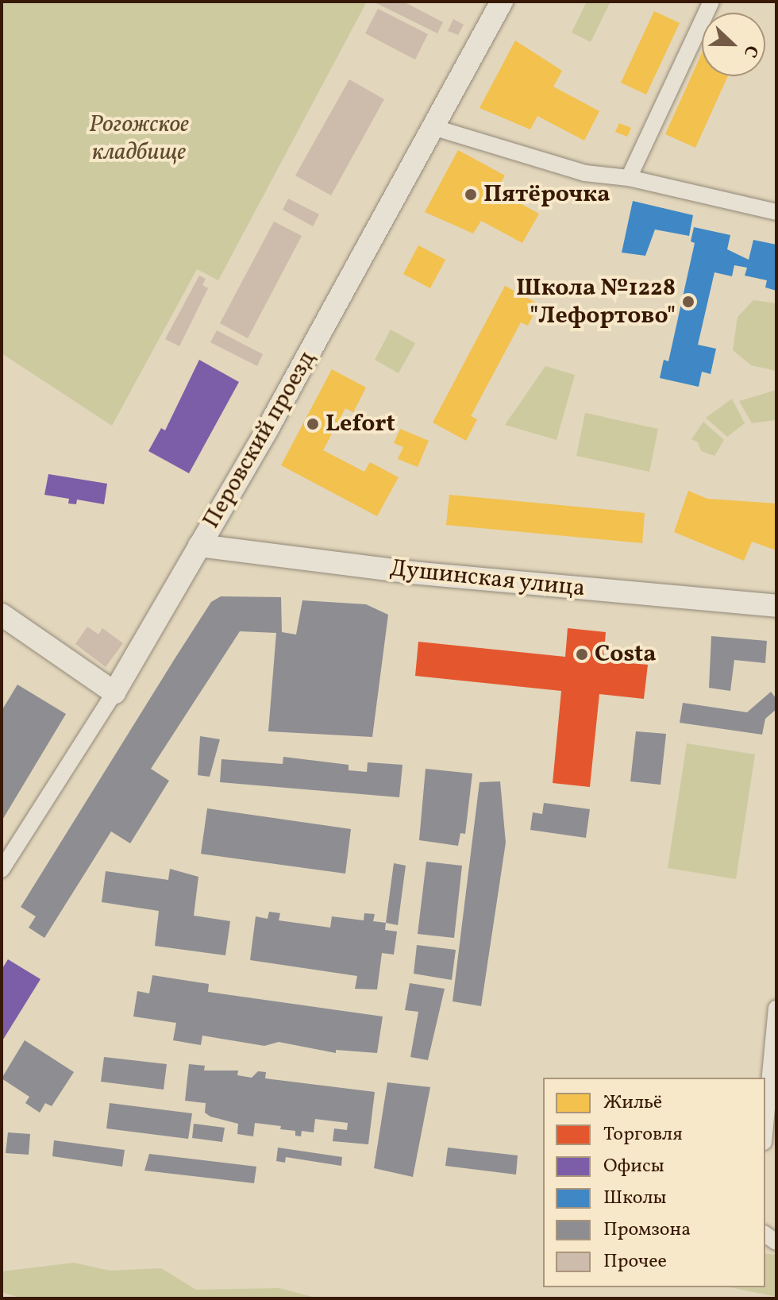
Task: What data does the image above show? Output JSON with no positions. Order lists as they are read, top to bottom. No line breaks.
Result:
{"streets":{"street":["Перовский проезд","Душинская улица"]},"crossings":[["Перовский проезд","Душинская улица"]],"parks":["Рогожское кладбище"],"places":["Пятёрочка","Школа №1228 \"Лефортово\"","Lefort","Costa"],"legend":["Жильё","Торговля","Офисы","Школы","Промзона","Прочее"],"north":"right"}
